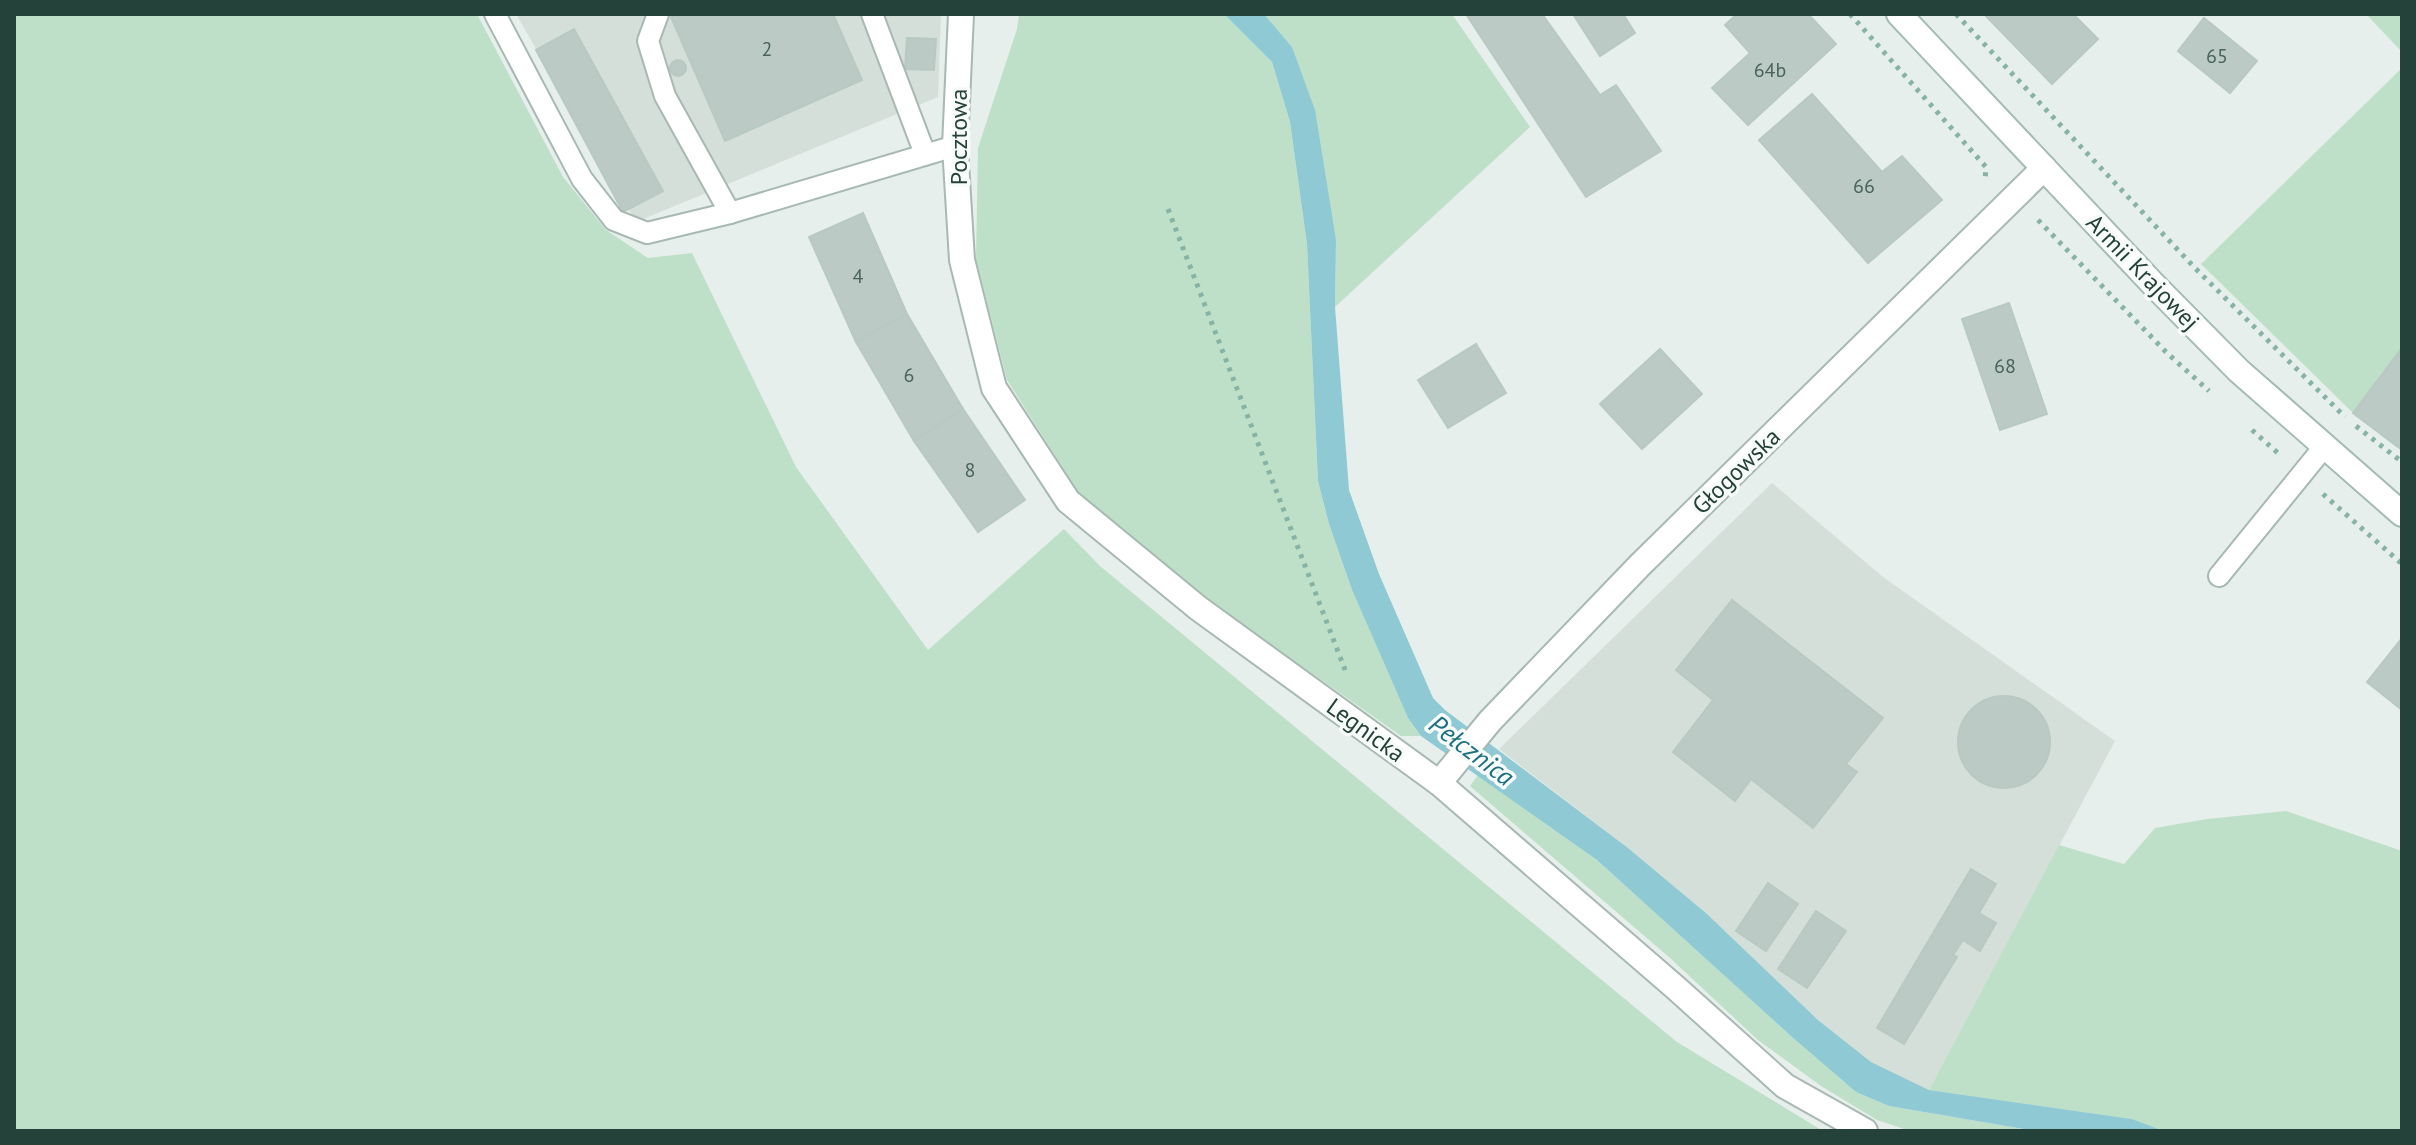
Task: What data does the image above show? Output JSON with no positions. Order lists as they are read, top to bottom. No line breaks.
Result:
{"streets":{"street":["Pocztowa","Armii Krajowej","Głogowska","Legnicka"]},"crossings":[["Pocztowa","Legnicka"],["Armii Krajowej","Głogowska"],["Głogowska","Legnicka"]],"water":["Pełcznica"],"house_numbers":["2","65","64b","66","4","68","6","8"]}
